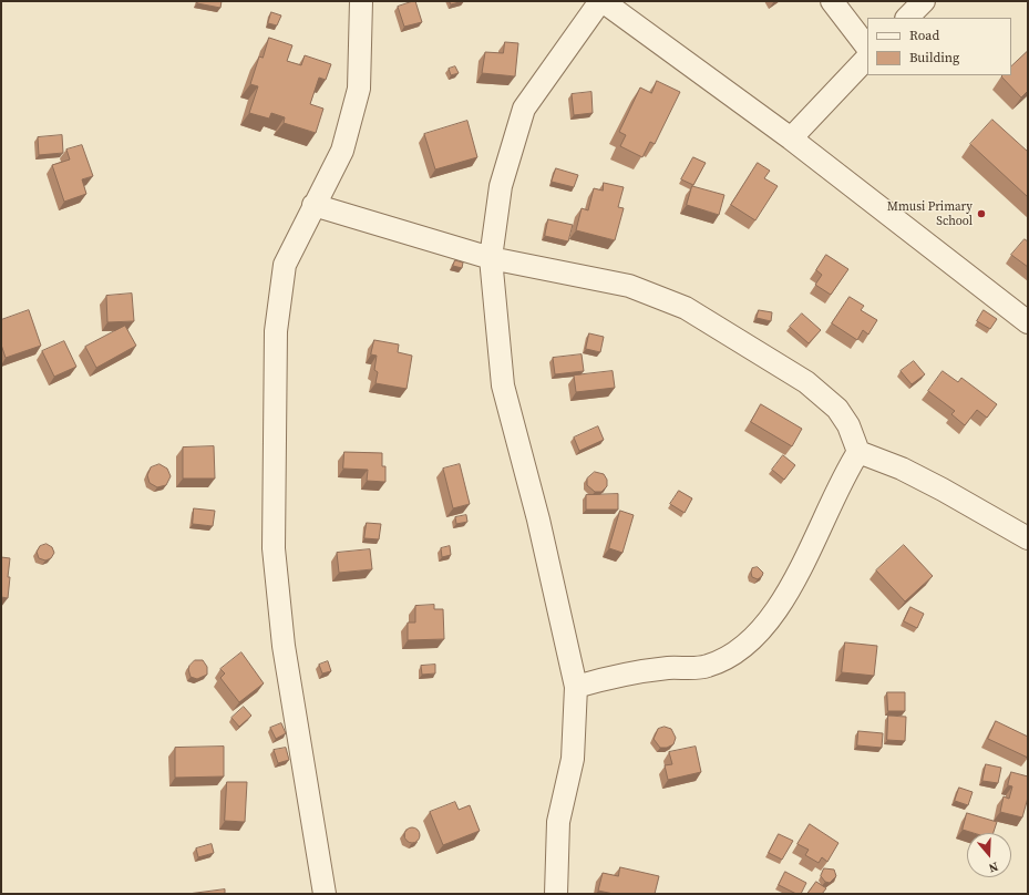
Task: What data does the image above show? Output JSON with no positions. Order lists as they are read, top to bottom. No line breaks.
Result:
{"places":["Mmusi Primary School"],"legend":["Road","Building"],"north":"bottom"}
